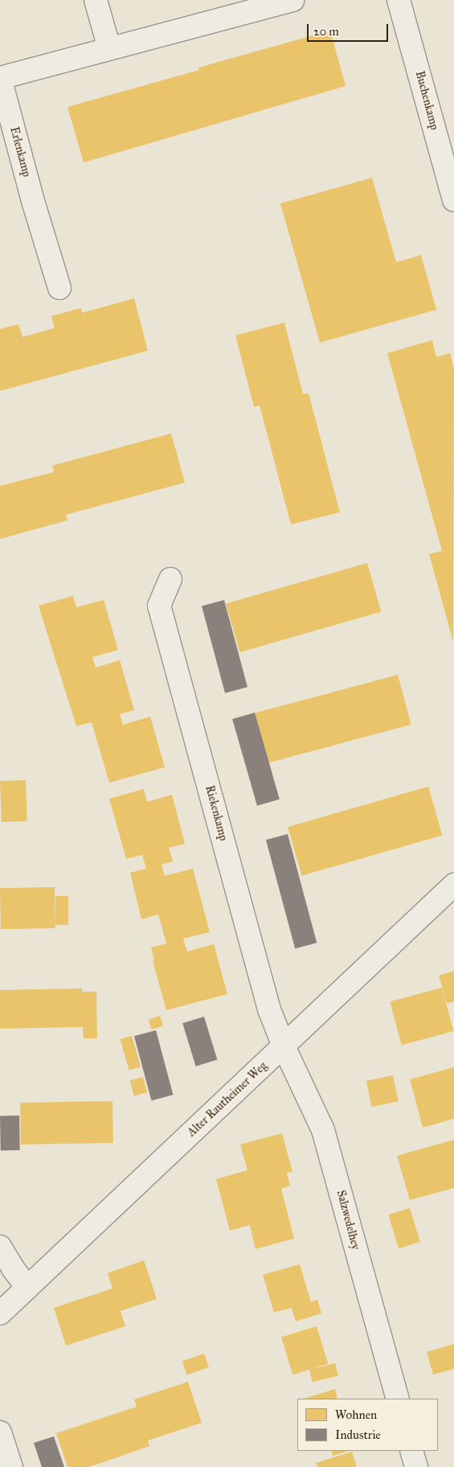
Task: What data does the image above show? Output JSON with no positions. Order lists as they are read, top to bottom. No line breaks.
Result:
{"streets":{"street":["Buchenkamp","Erlenkamp","Riekenkamp","Alter Rautheimer Weg","Salzwedelhey"]},"crossings":[["Riekenkamp","Alter Rautheimer Weg"],["Riekenkamp","Salzwedelhey"],["Alter Rautheimer Weg","Salzwedelhey"]],"legend":["Wohnen","Industrie"],"scale_bar":"20 m"}
